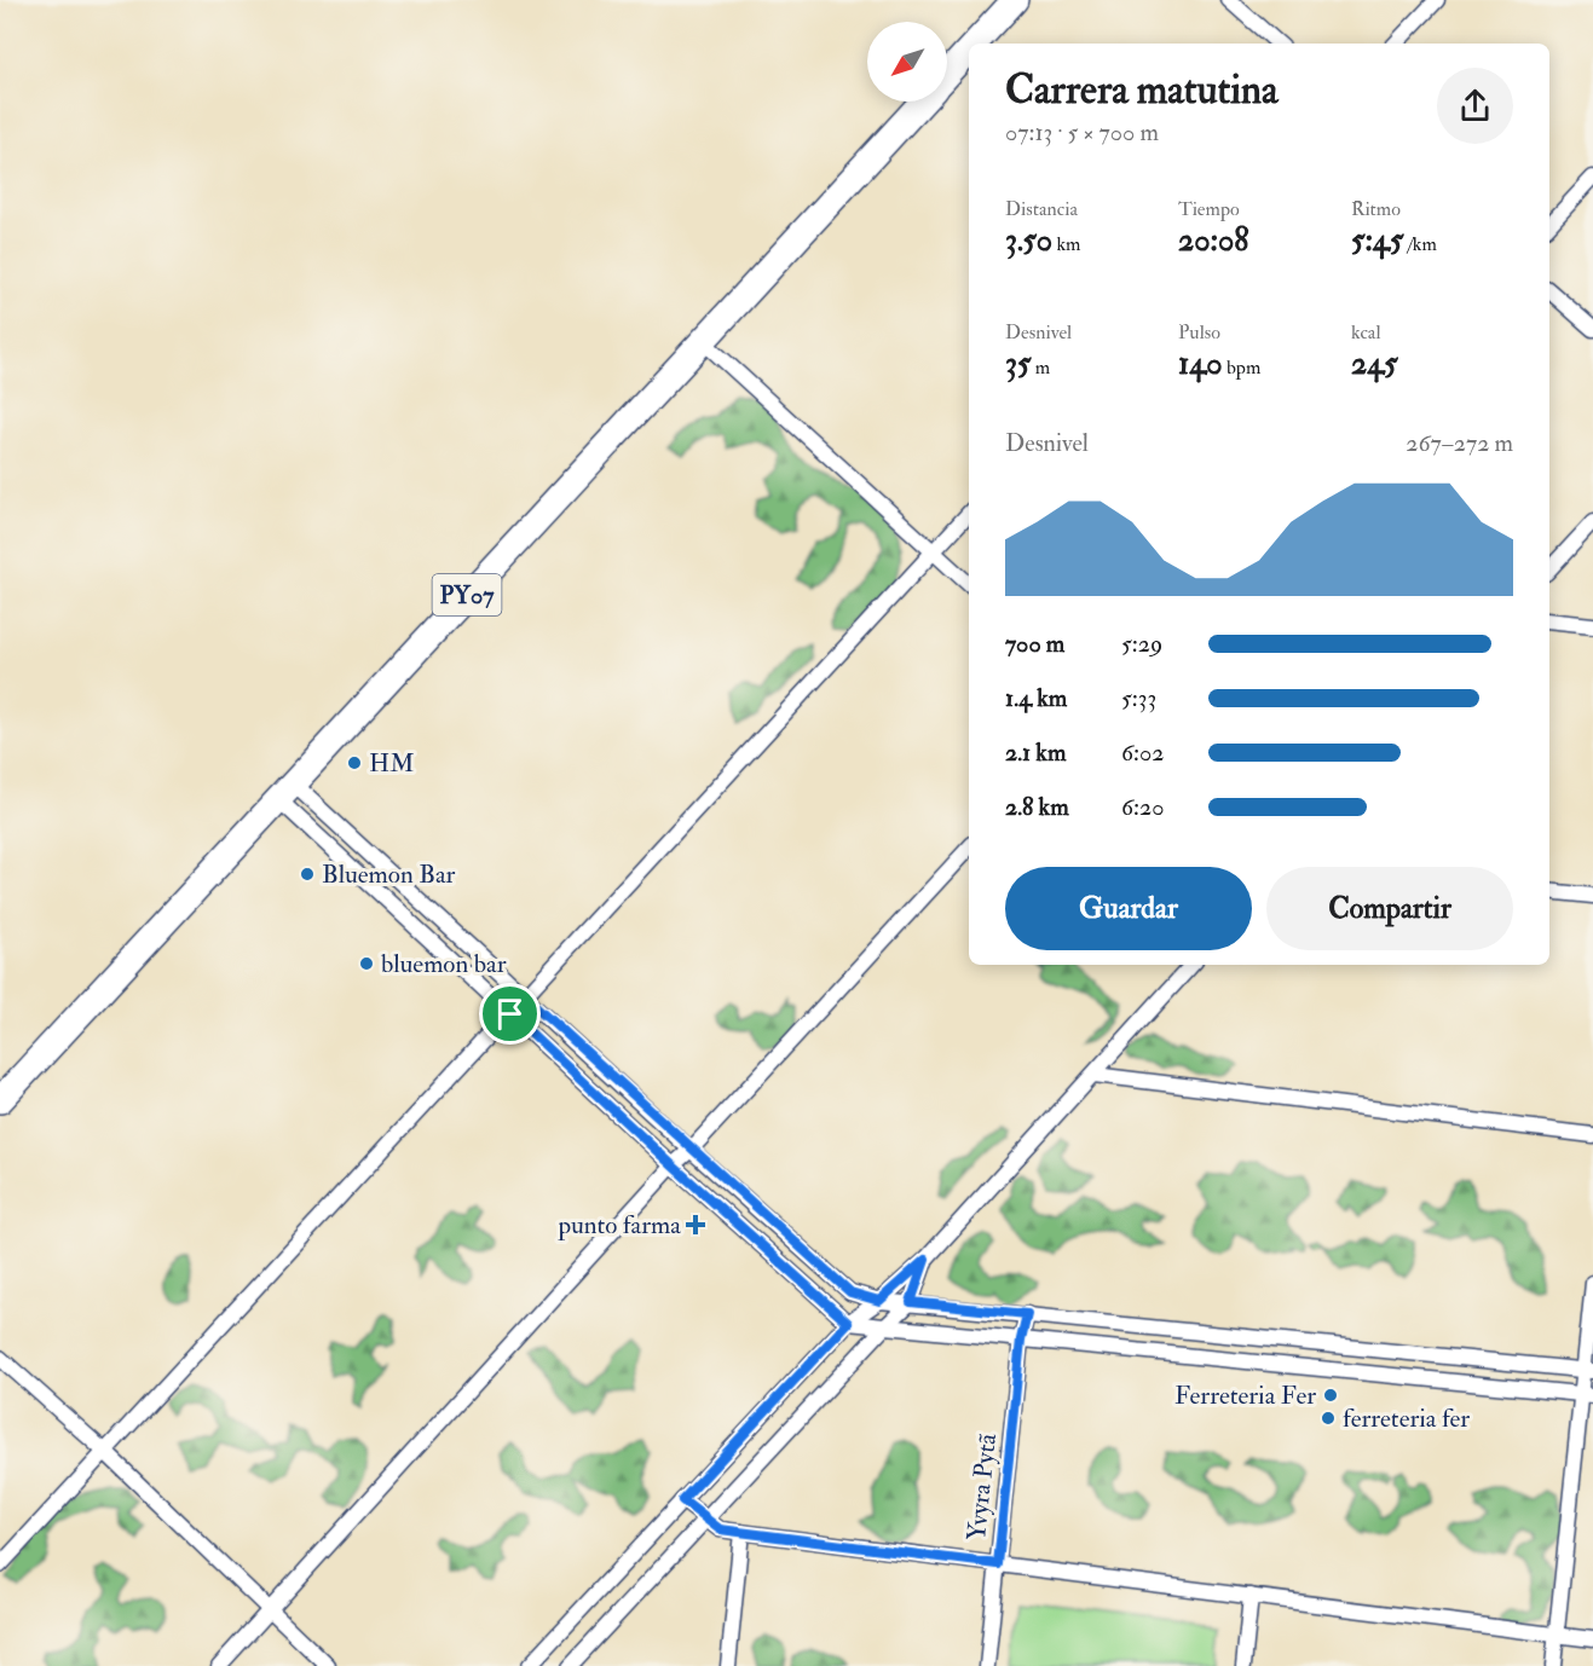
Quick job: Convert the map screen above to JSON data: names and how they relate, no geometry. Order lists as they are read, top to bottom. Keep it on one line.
{"streets":{"highway":["PY07"],"street":["Yvyra Pytã"]},"places":{"other":["HM","Bluemon Bar","bluemon bar","Ferreteria Fer","ferreteria fer"],"health":["punto farma"]},"north":"bottom left","page":{"heading":["Carrera matutina","07:13 · 5 × 700 m"],"stats":[["Distancia","3.50 km"],["Tiempo","20:08"],["Ritmo","5:45 /km"],["Desnivel","35 m"],["Pulso","140 bpm"],["kcal","245"]],"chart":["Desnivel","267–272 m"],"list":[{"name":"700 m","note":"5:29"},{"name":"1.4 km","note":"5:33"},{"name":"2.1 km","note":"6:02"},{"name":"2.8 km","note":"6:20"}],"buttons":["Guardar","Compartir"]}}
